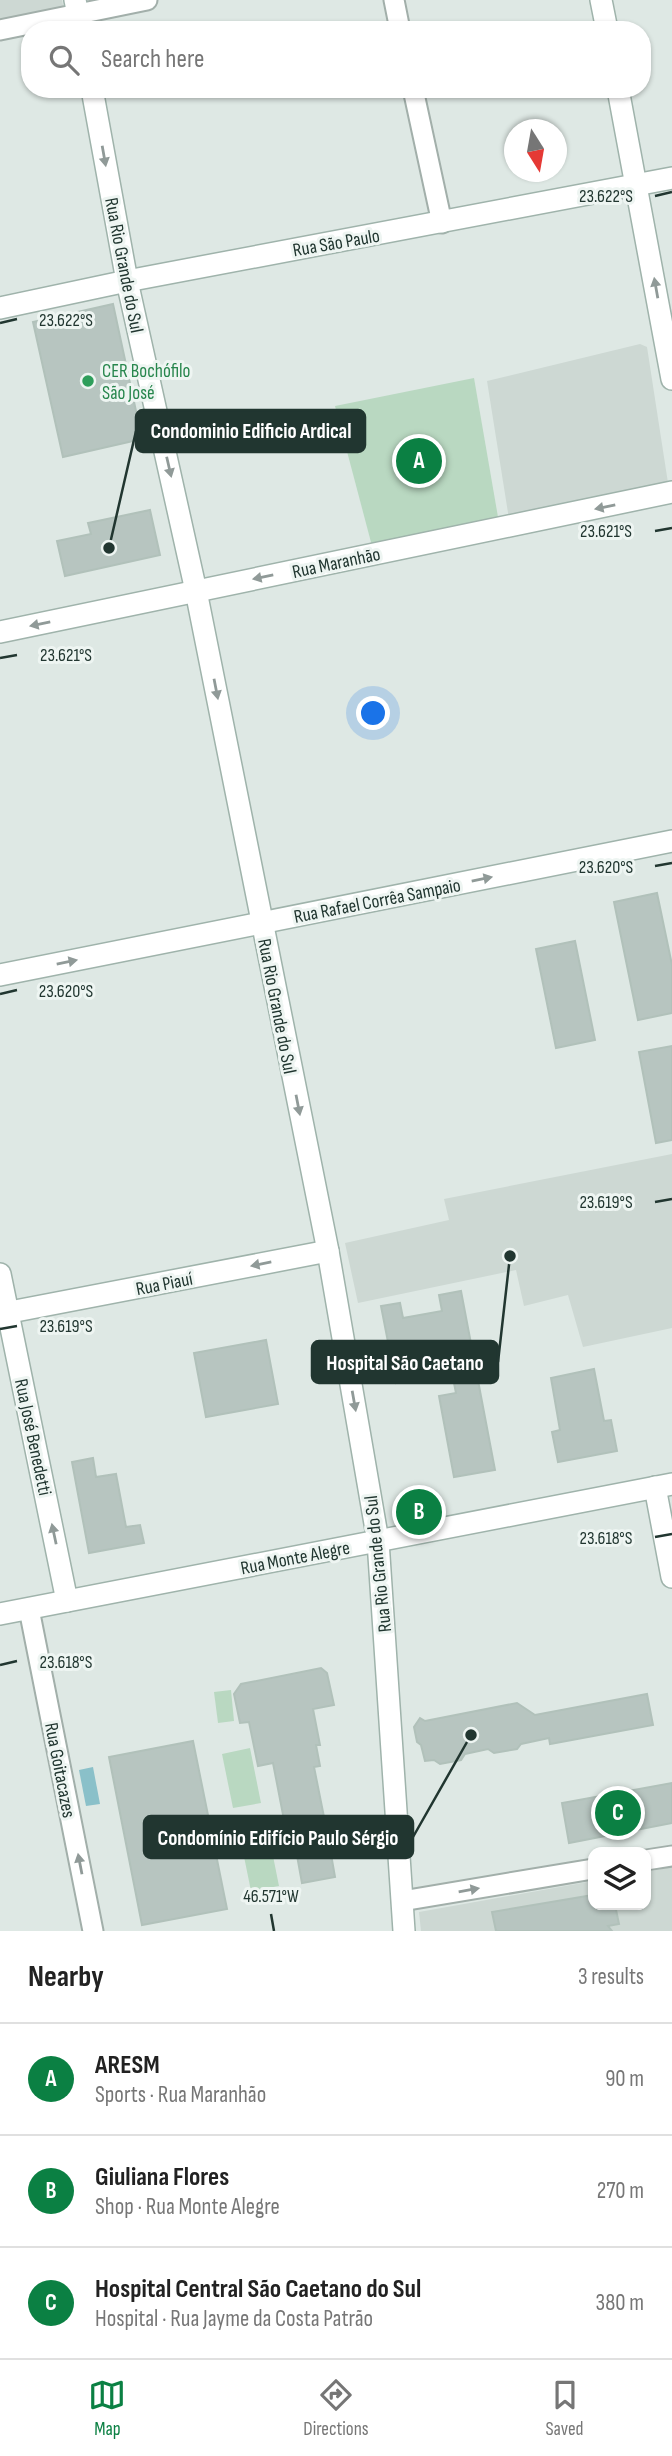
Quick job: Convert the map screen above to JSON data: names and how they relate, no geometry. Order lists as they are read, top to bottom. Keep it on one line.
{"streets":{"street":["Rua São Paulo","Rua Rio Grande do Sul","Rua Maranhão","Rua Rafael Corrêa Sampaio","Rua Piauí","Rua José Benedetti","Rua Monte Alegre","Rua Goitacazes"]},"crossings":[["Rua São Paulo","Rua Rio Grande do Sul"],["Rua Rio Grande do Sul","Rua Maranhão"],["Rua Rio Grande do Sul","Rua Rafael Corrêa Sampaio"],["Rua Rio Grande do Sul","Rua Piauí"],["Rua Rio Grande do Sul","Rua Monte Alegre"],["Rua Piauí","Rua José Benedetti"],["Rua José Benedetti","Rua Monte Alegre"],["Rua Monte Alegre","Rua Goitacazes"]],"one_way":["Rua Rio Grande do Sul","Rua Maranhão","Rua Rafael Corrêa Sampaio","Rua Piauí","Rua José Benedetti","Rua Goitacazes"],"places":["CER Bochófilo São José","Condominio Edificio Ardical","Hospital São Caetano","Condomínio Edifício Paulo Sérgio"],"north":"bottom","page":{"search":"Search here","pins":["A","B","C"],"heading":["Nearby","3 results"],"list":[{"mark":"A","name":"ARESM","note":"Sports · Rua Maranhão","value":"90 m"},{"mark":"B","name":"Giuliana Flores","note":"Shop · Rua Monte Alegre","value":"270 m"},{"mark":"C","name":"Hospital Central São Caetano do Sul","note":"Hospital · Rua Jayme da Costa Patrão","value":"380 m"}],"nav":["Map","Directions","Saved"]},"coordinates":["23.622°S","23.621°S","23.620°S","23.619°S","23.618°S","46.571°W"]}
